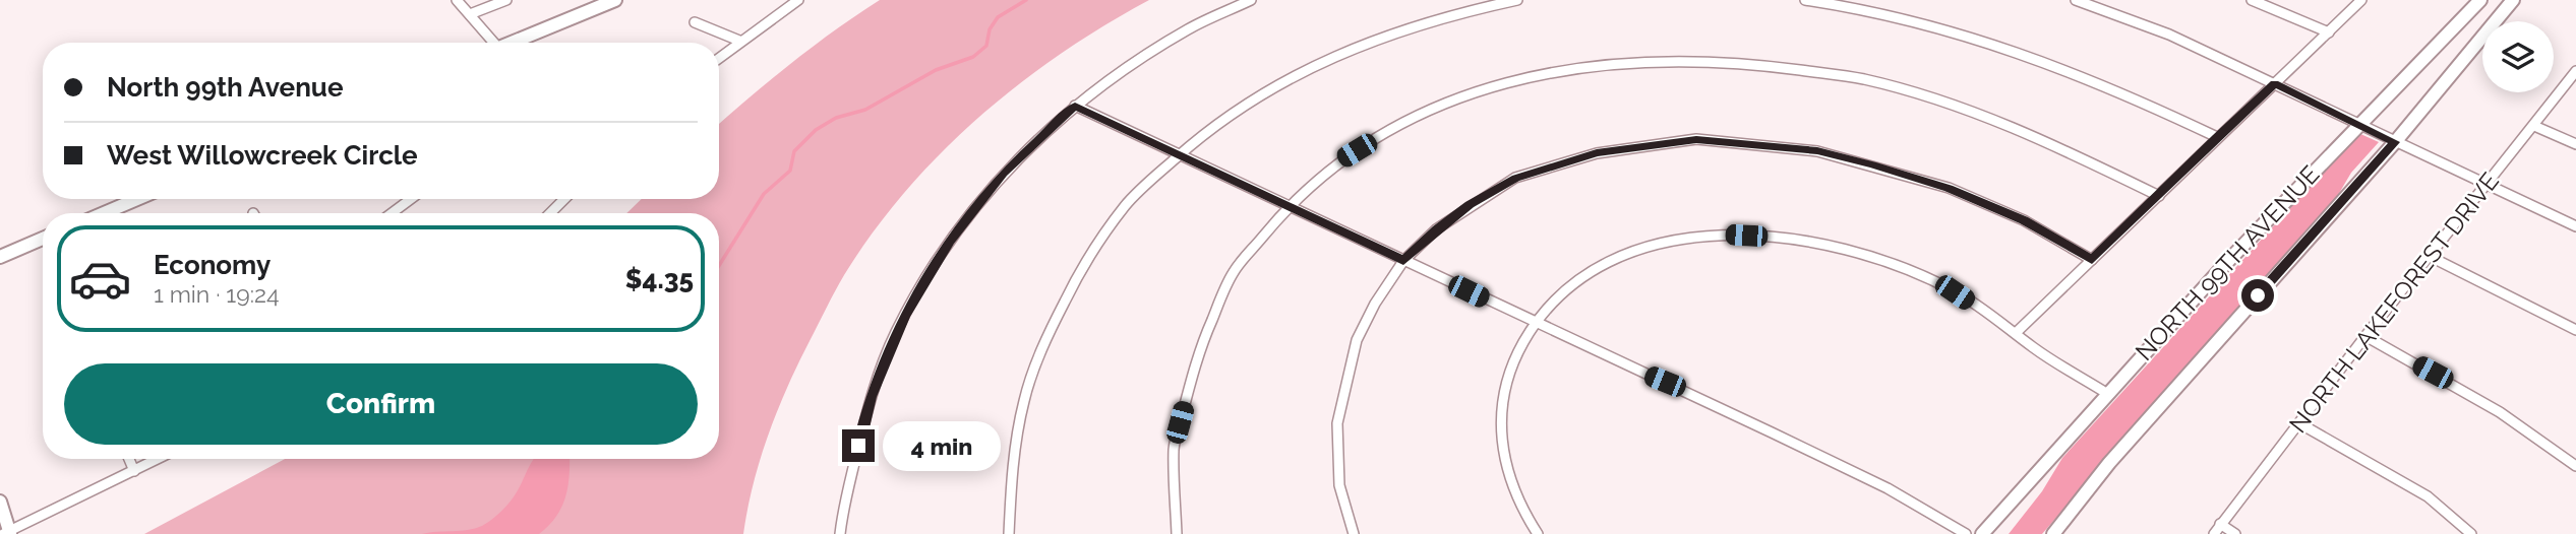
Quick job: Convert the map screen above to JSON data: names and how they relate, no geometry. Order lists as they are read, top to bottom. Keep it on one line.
{"streets":{"main road":["NORTH 99TH AVENUE"],"street":["NORTH LAKEFOREST DRIVE"]},"page":{"banner":["North 99th Avenue","West Willowcreek Circle"],"list":[{"name":"Economy","note":"1 min · 19:24","value":"$4.35"}],"buttons":"Confirm","bubble":"4 min"}}
